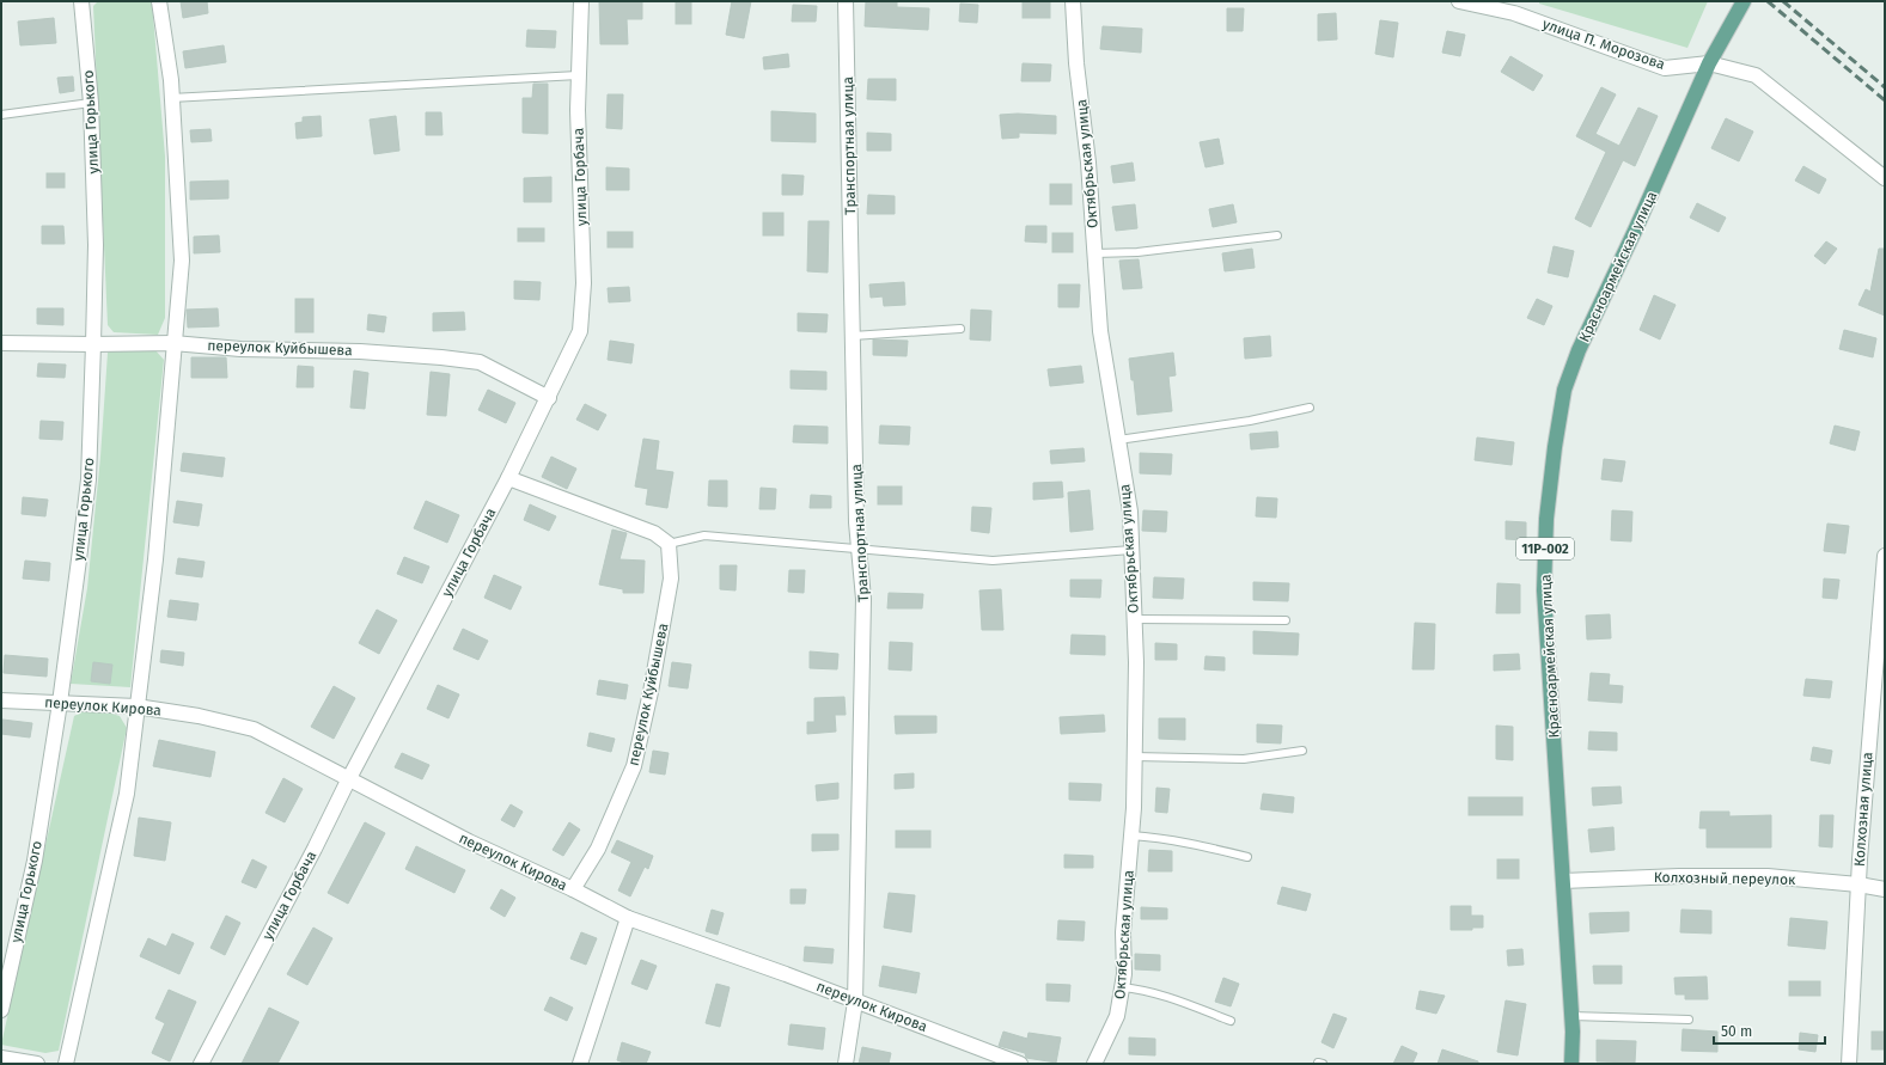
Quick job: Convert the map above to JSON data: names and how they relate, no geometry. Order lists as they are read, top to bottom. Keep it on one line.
{"streets":{"main road":["Красноармейская улица","11Р-002"],"street":["улица П. Морозова","улица Горького","Транспортная улица","Октябрьская улица","улица Горбача","переулок Куйбышева","переулок Кирова","Колхозная улица","Колхозный переулок"]},"crossings":[["улица П. Морозова","Красноармейская улица"],["улица Горького","переулок Куйбышева"],["улица Горького","переулок Кирова"],["Транспортная улица","переулок Кирова"],["улица Горбача","переулок Куйбышева"],["улица Горбача","переулок Кирова"],["Красноармейская улица","Колхозный переулок"],["переулок Куйбышева","переулок Кирова"],["Колхозная улица","Колхозный переулок"]],"scale_bar":"50 m"}
